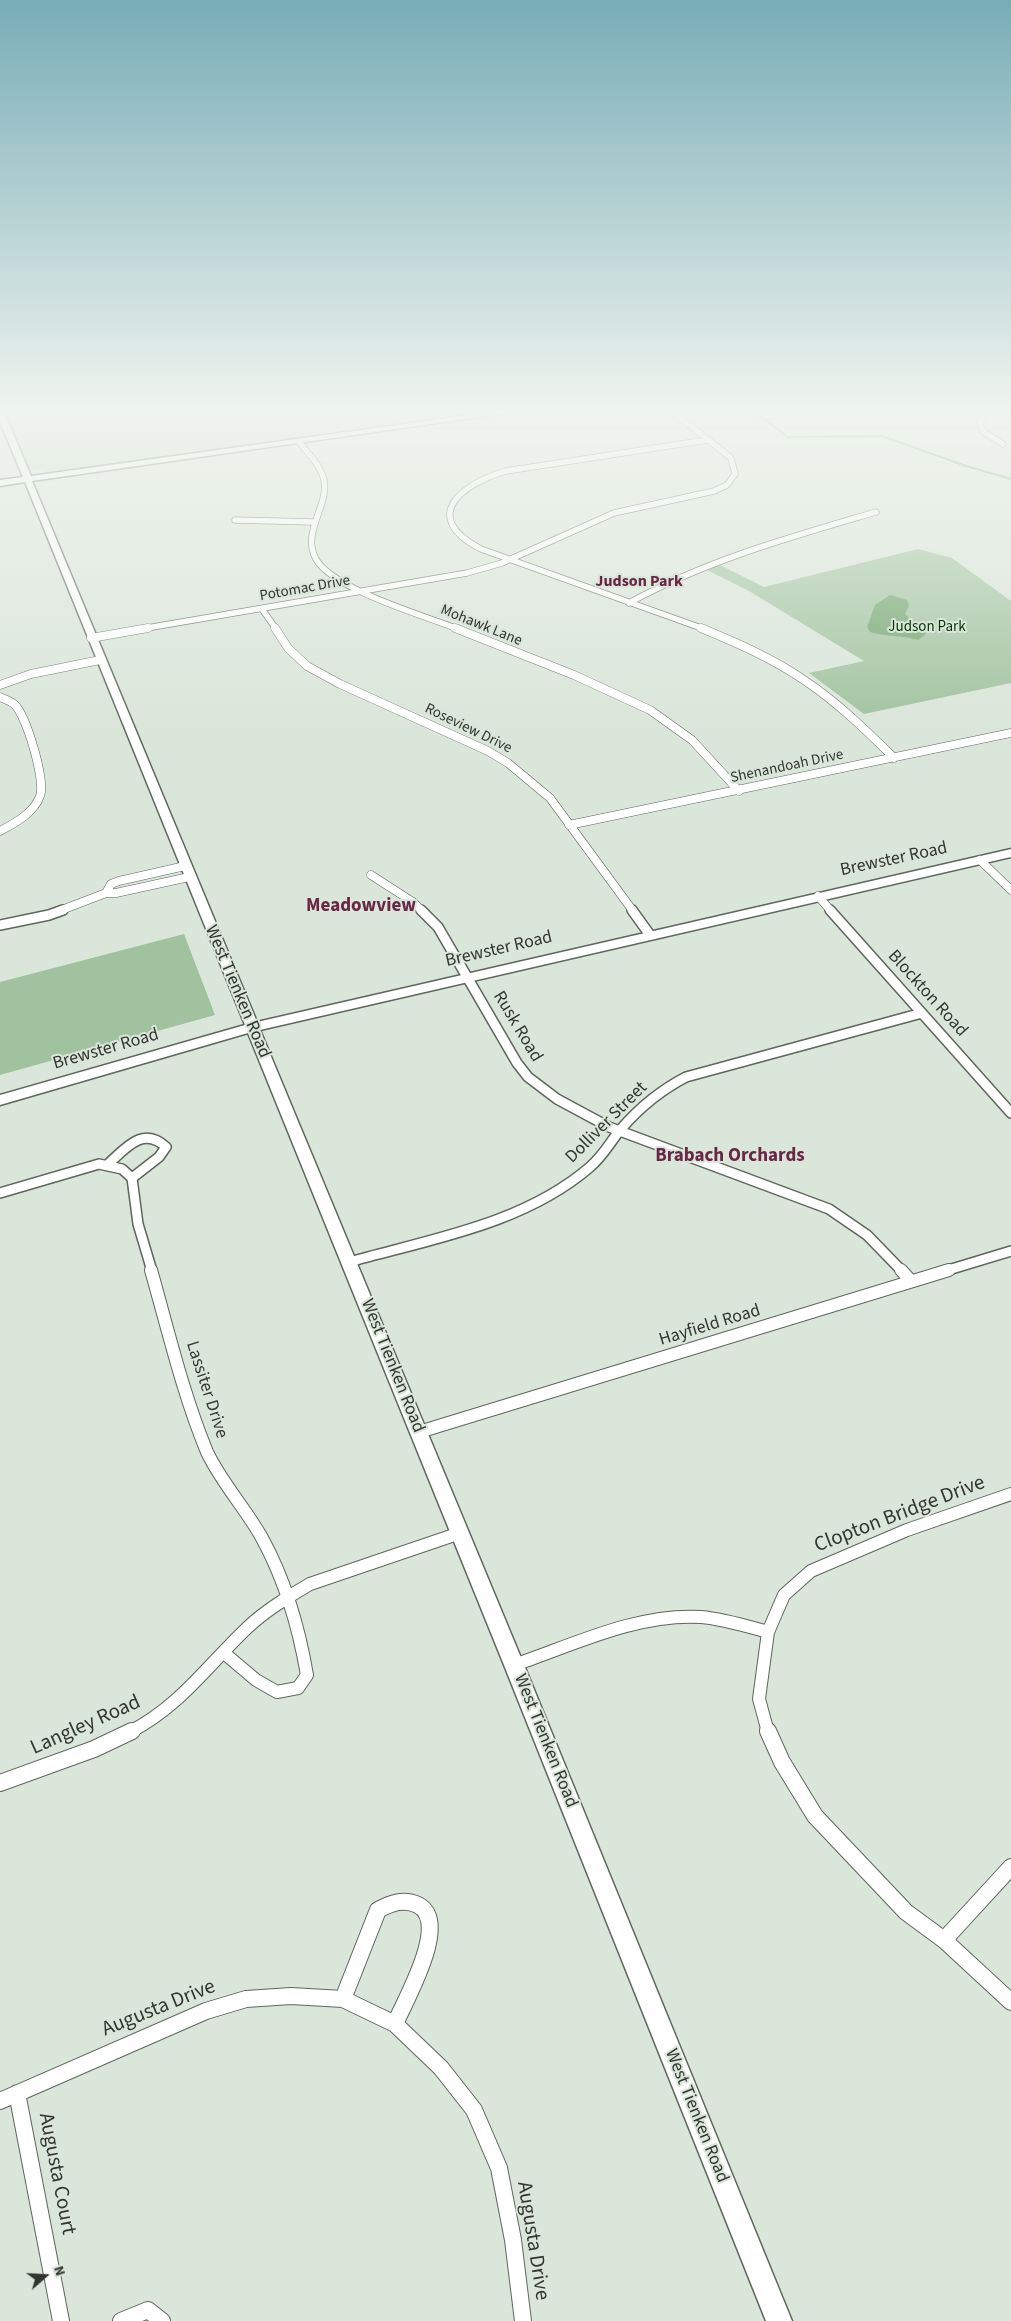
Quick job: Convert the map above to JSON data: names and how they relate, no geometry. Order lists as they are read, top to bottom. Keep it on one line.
{"streets":{"street":["Potomac Drive","Mohawk Lane","Roseview Drive","Shenandoah Drive","Brewster Road","West Tienken Road","Blockton Road","Rusk Road","Dolliver Street","Hayfield Road","Lassiter Drive","Clopton Bridge Drive","Langley Road","Augusta Drive","Augusta Court"]},"crossings":[["Potomac Drive","Mohawk Lane"],["Potomac Drive","Roseview Drive"],["Potomac Drive","West Tienken Road"],["Mohawk Lane","Shenandoah Drive"],["Roseview Drive","Shenandoah Drive"],["Roseview Drive","Brewster Road"],["Brewster Road","West Tienken Road"],["Brewster Road","Blockton Road"],["Brewster Road","Rusk Road"],["West Tienken Road","Dolliver Street"],["West Tienken Road","Hayfield Road"],["West Tienken Road","Langley Road"],["Blockton Road","Dolliver Street"],["Rusk Road","Dolliver Street"],["Rusk Road","Hayfield Road"],["Lassiter Drive","Langley Road"],["Augusta Drive","Augusta Court"]],"districts":["Judson Park","Meadowview","Brabach Orchards"],"parks":["Judson Park"],"north":"right"}
